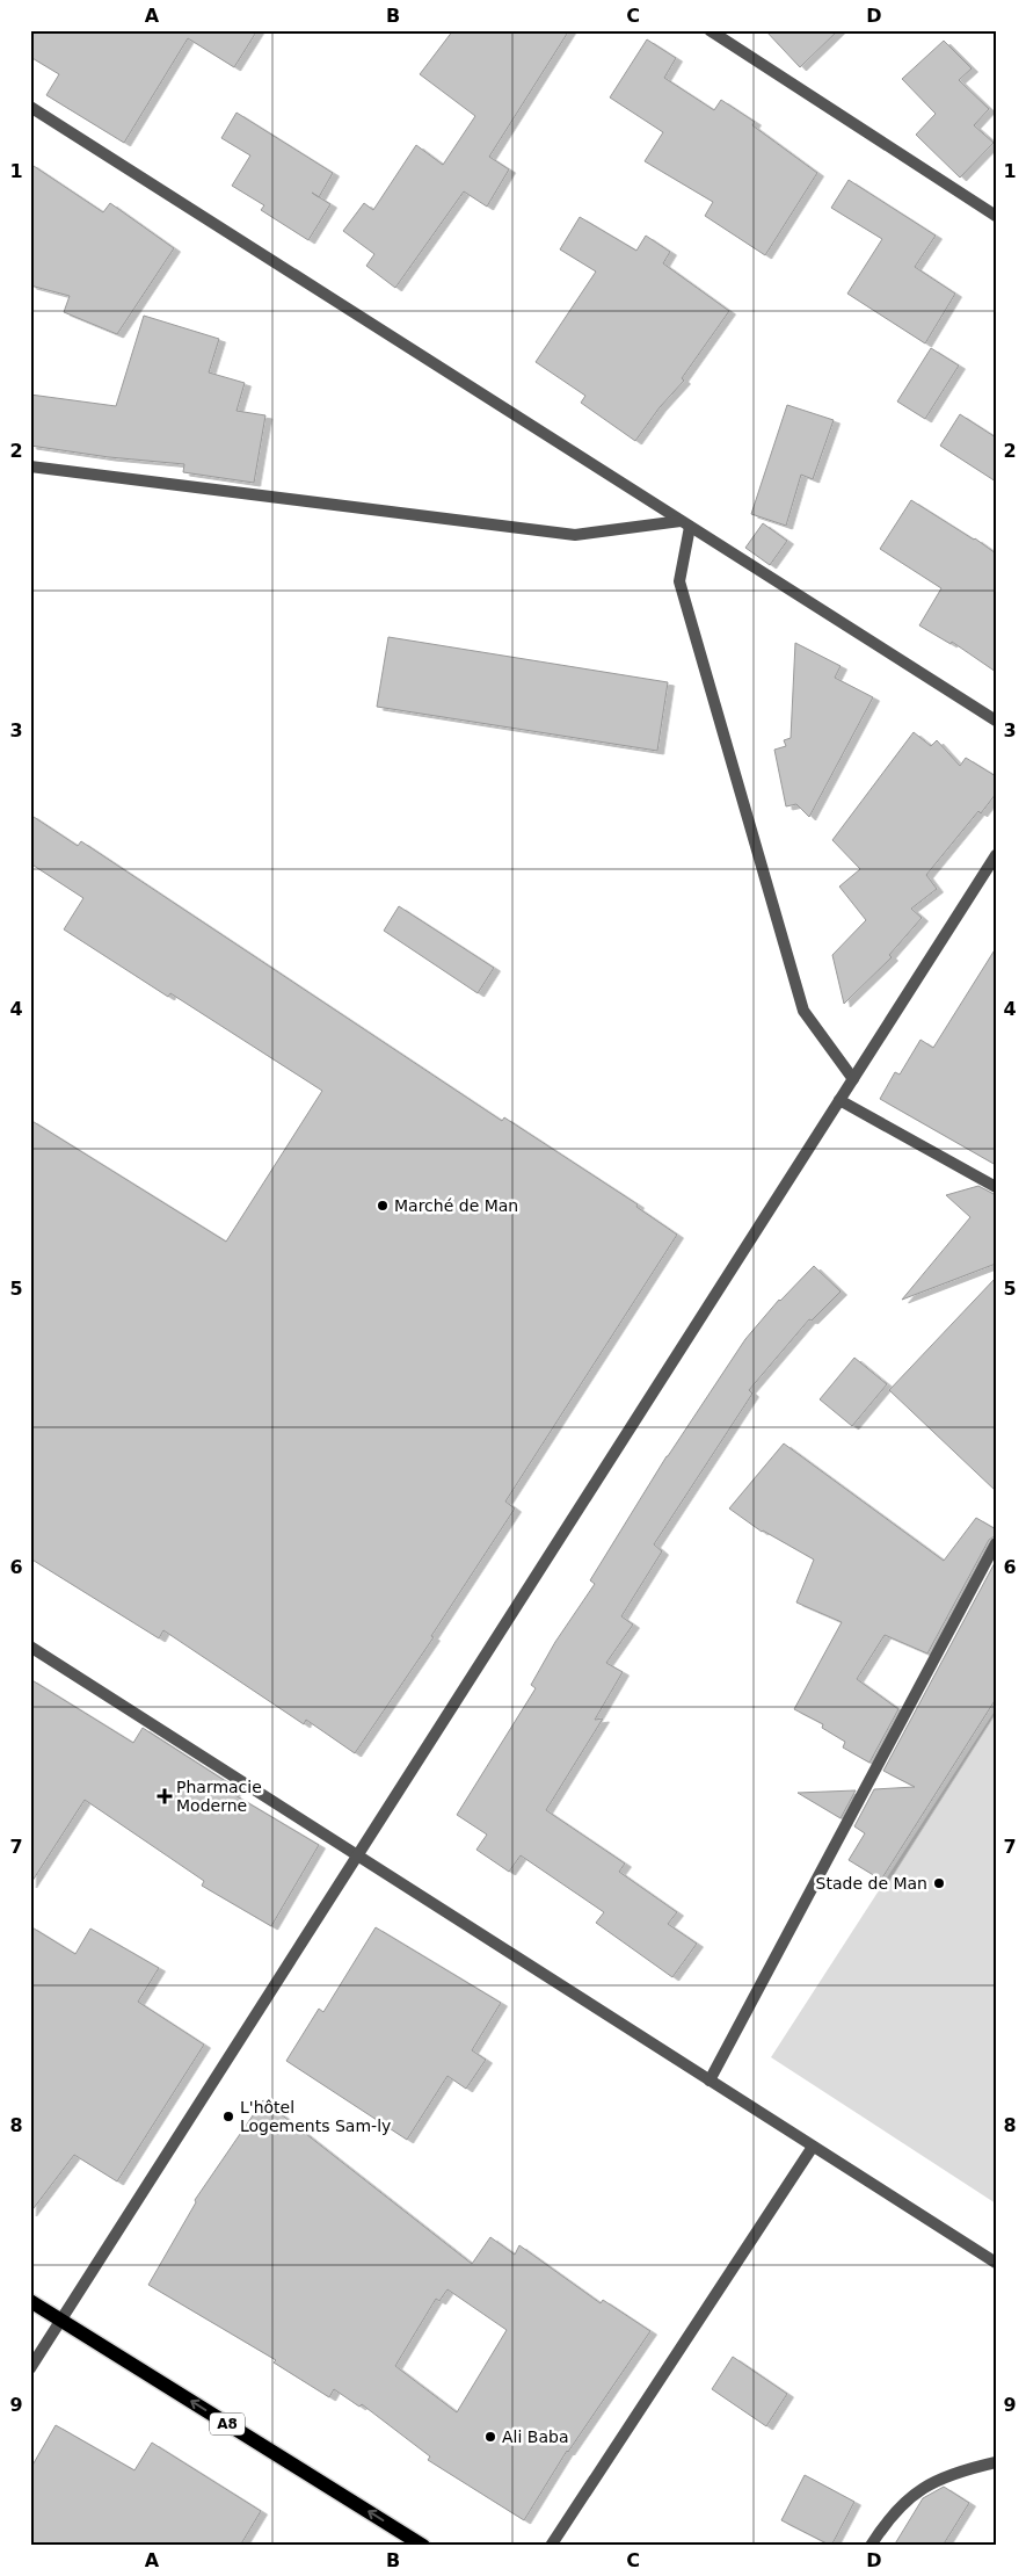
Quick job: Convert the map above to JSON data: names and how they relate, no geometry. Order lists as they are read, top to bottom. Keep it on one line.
{"streets":{"main road":["A8"]},"places":{"other":["Marché de Man","Stade de Man","L'hôtel Logements Sam-ly","Ali Baba"],"health":["Pharmacie Moderne"]},"grid":{"columns":["A","B","C","D"],"rows":["1","2","3","4","5","6","7","8","9"]}}
